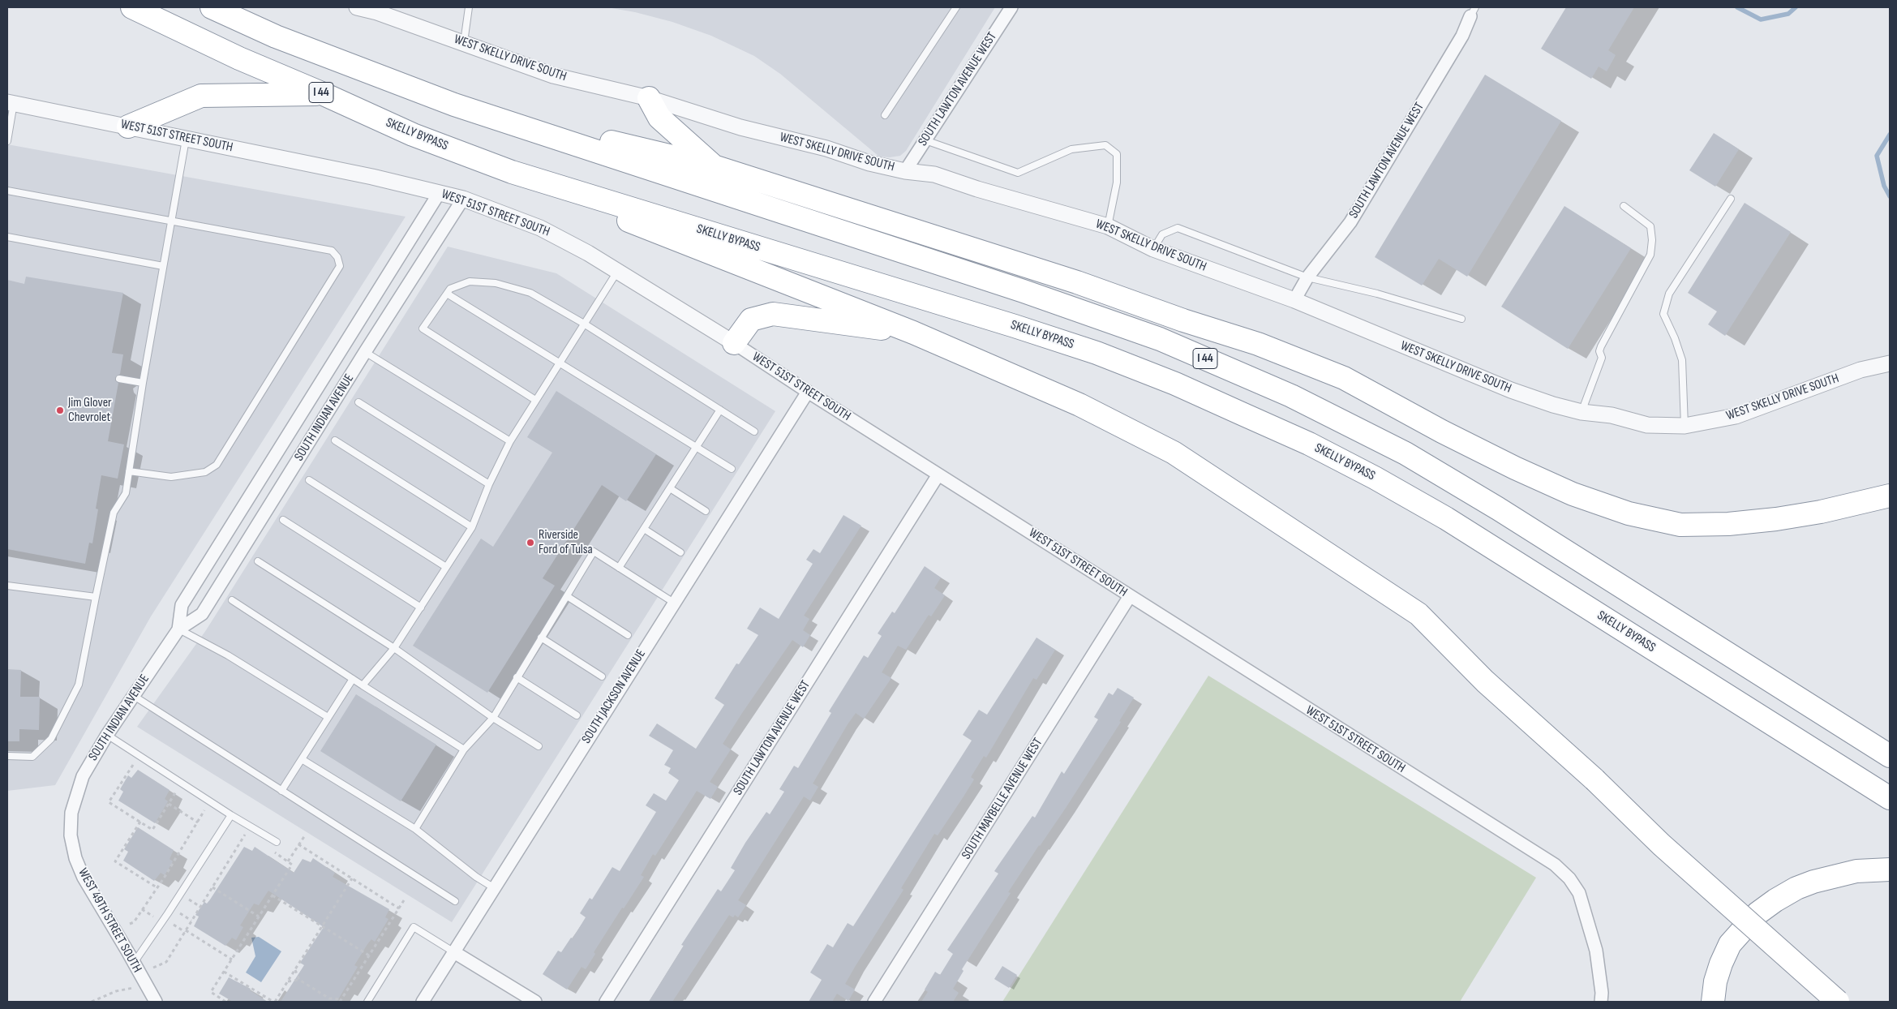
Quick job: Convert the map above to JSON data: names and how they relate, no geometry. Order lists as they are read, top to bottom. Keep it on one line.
{"streets":{"highway":["I 44","SKELLY BYPASS"],"street":["WEST SKELLY DRIVE SOUTH","SOUTH LAWTON AVENUE WEST","WEST 51ST STREET SOUTH","SOUTH INDIAN AVENUE","SOUTH JACKSON AVENUE","SOUTH MAYBELLE AVENUE WEST","WEST 49TH STREET SOUTH"]},"crossings":[["WEST SKELLY DRIVE SOUTH","SOUTH LAWTON AVENUE WEST"],["SOUTH LAWTON AVENUE WEST","WEST 51ST STREET SOUTH"],["WEST 51ST STREET SOUTH","SOUTH INDIAN AVENUE"],["WEST 51ST STREET SOUTH","SOUTH JACKSON AVENUE"],["WEST 51ST STREET SOUTH","SOUTH MAYBELLE AVENUE WEST"],["SOUTH INDIAN AVENUE","WEST 49TH STREET SOUTH"]],"places":["Jim Glover Chevrolet","Riverside Ford of Tulsa"]}
